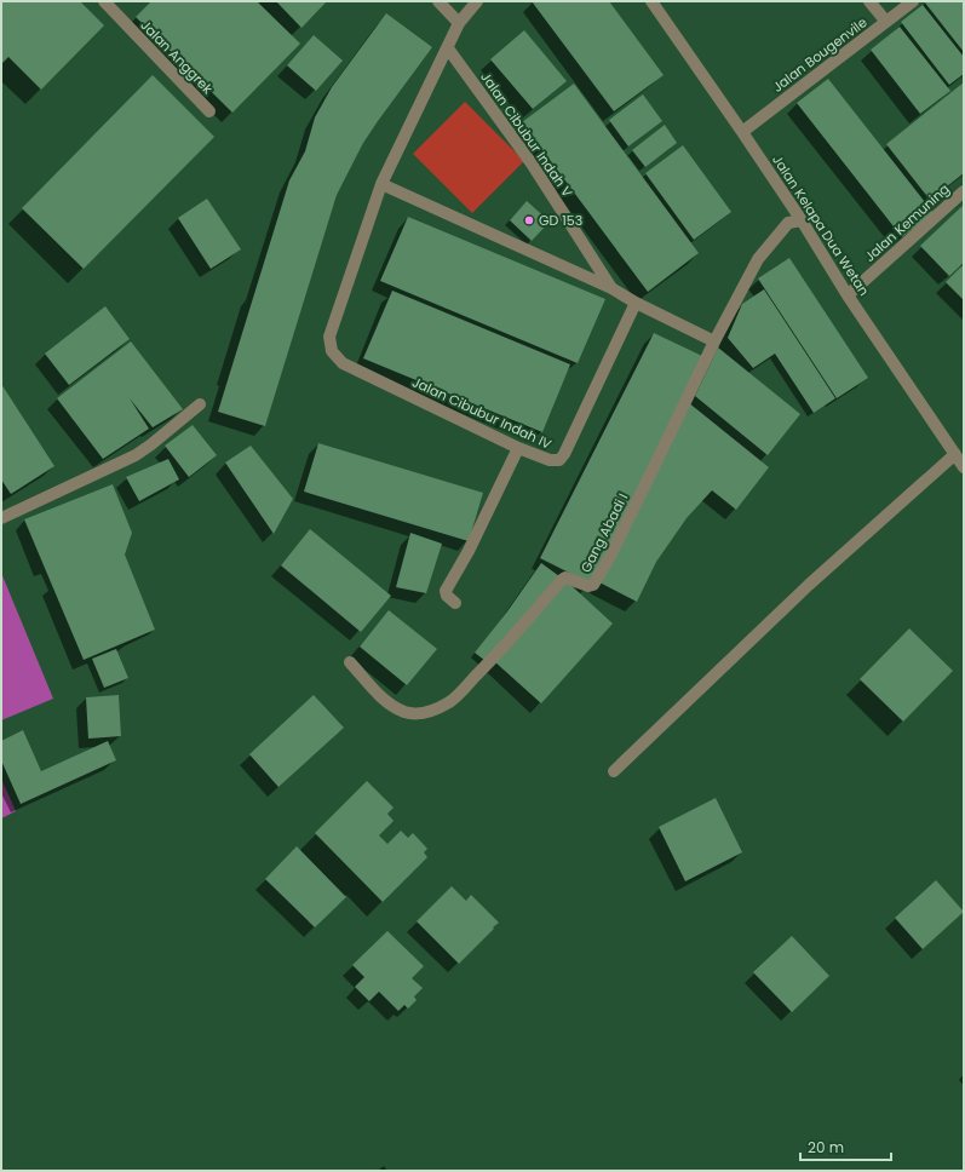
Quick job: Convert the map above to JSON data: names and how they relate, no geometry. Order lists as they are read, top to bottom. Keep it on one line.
{"streets":{"street":["Jalan Bougenvile","Jalan Anggrek","Jalan Cibubur Indah V","Jalan Kemuning","Jalan Kelapa Dua Wetan","Jalan Cibubur Indah IV","Gang Abadi I"]},"crossings":[["Jalan Bougenvile","Jalan Kelapa Dua Wetan"],["Jalan Cibubur Indah V","Jalan Cibubur Indah IV"],["Jalan Cibubur Indah V","Gang Abadi I"],["Jalan Kemuning","Jalan Kelapa Dua Wetan"],["Jalan Kelapa Dua Wetan","Gang Abadi I"]],"places":["GD 153"],"scale_bar":"20 m"}
